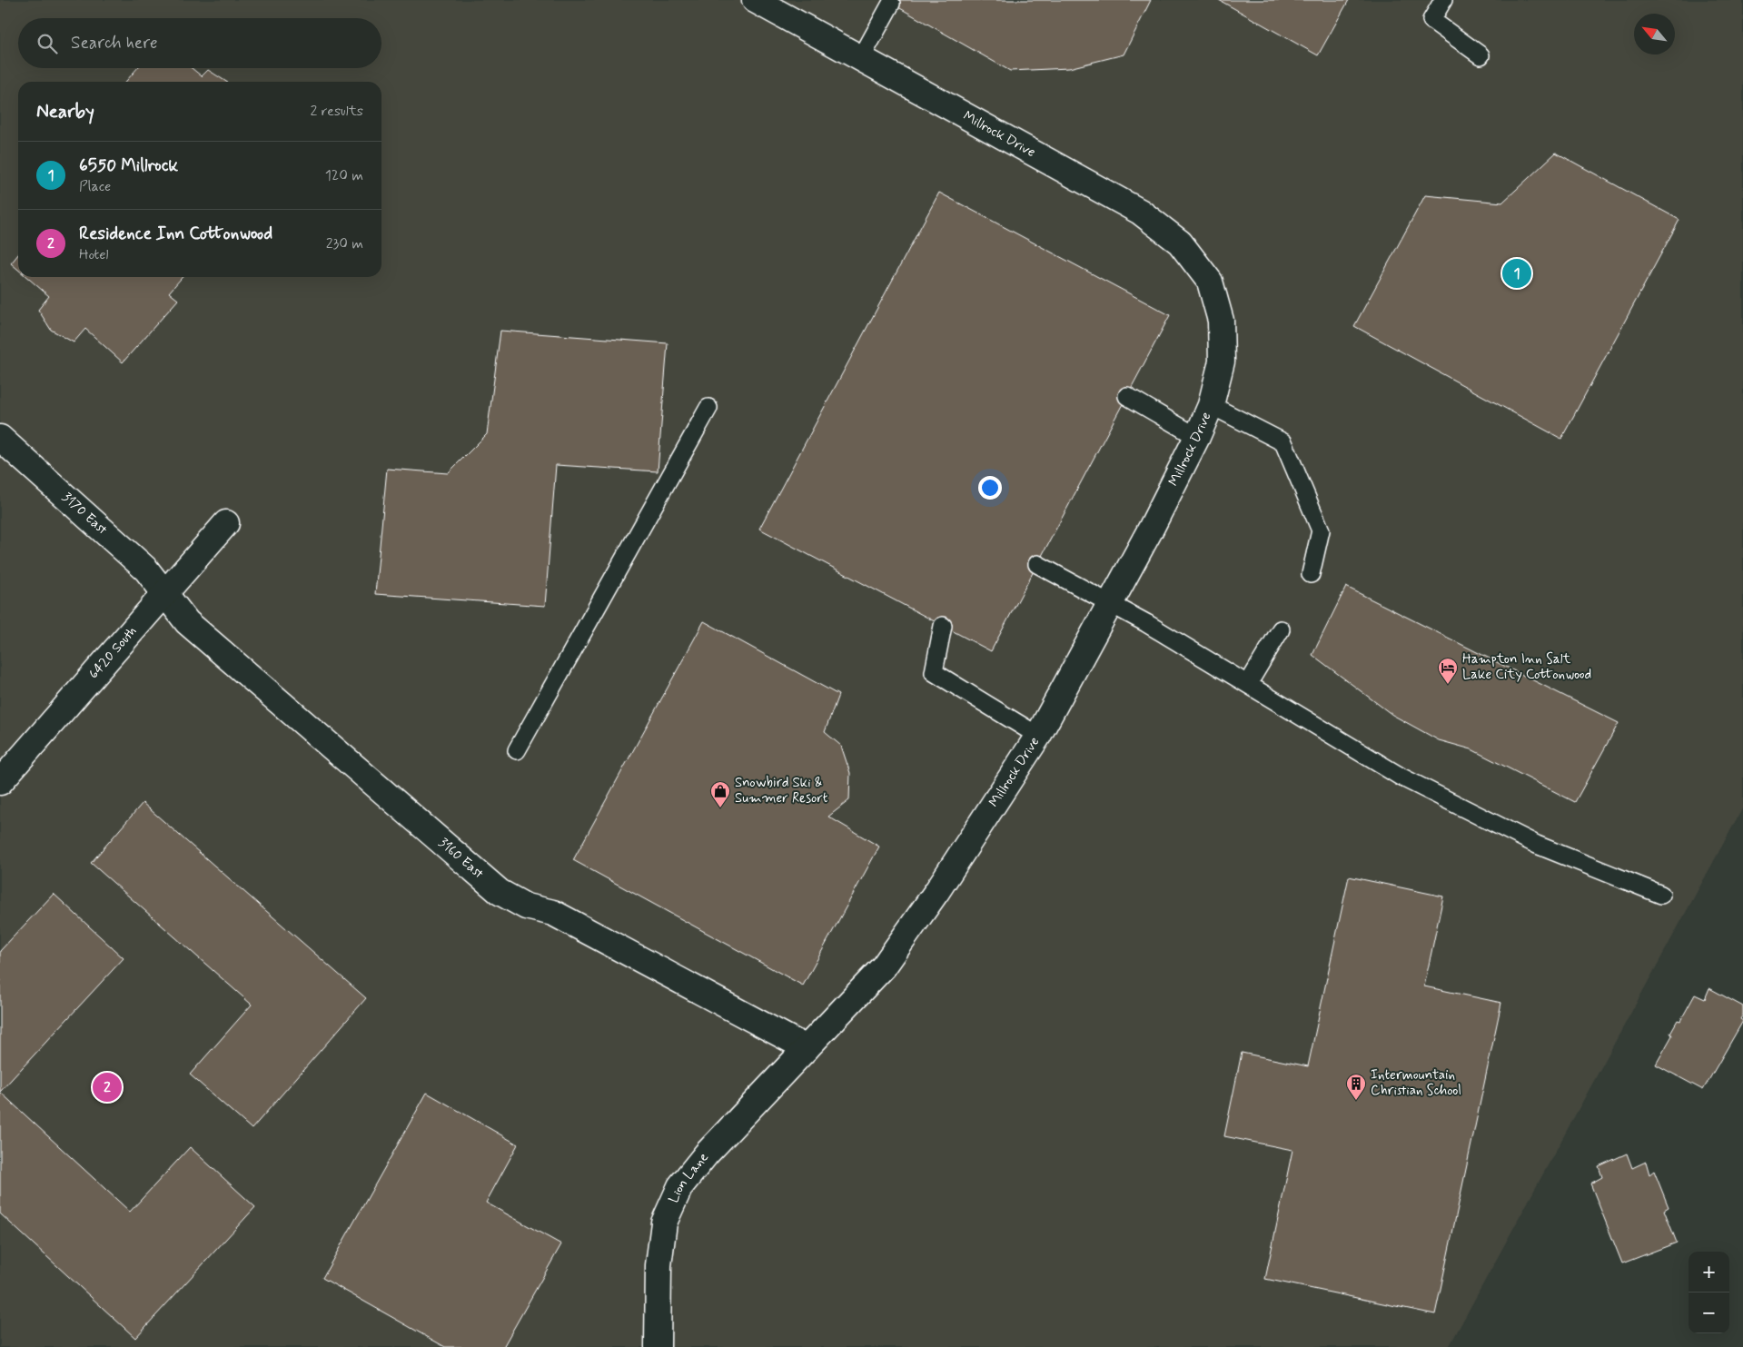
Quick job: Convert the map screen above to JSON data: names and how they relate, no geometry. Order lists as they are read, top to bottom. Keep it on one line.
{"streets":{"street":["Millrock Drive","3170 East","6420 South","3160 East","Lion Lane"]},"crossings":[["Millrock Drive","3160 East"],["Millrock Drive","Lion Lane"],["3170 East","6420 South"],["3170 East","3160 East"],["6420 South","3160 East"],["3160 East","Lion Lane"]],"places":{"hotel":["Hampton Inn Salt Lake City Cottonwood"],"shop":["Snowbird Ski & Summer Resort"],"building":["Intermountain Christian School"]},"north":"top left","page":{"search":"Search here","heading":["Nearby","2 results"],"list":[{"mark":"1","name":"6550 Millrock","note":"Place","value":"120 m"},{"mark":"2","name":"Residence Inn Cottonwood","note":"Hotel","value":"230 m"}],"pins":["1","2"],"map_buttons":["+","−"]}}
